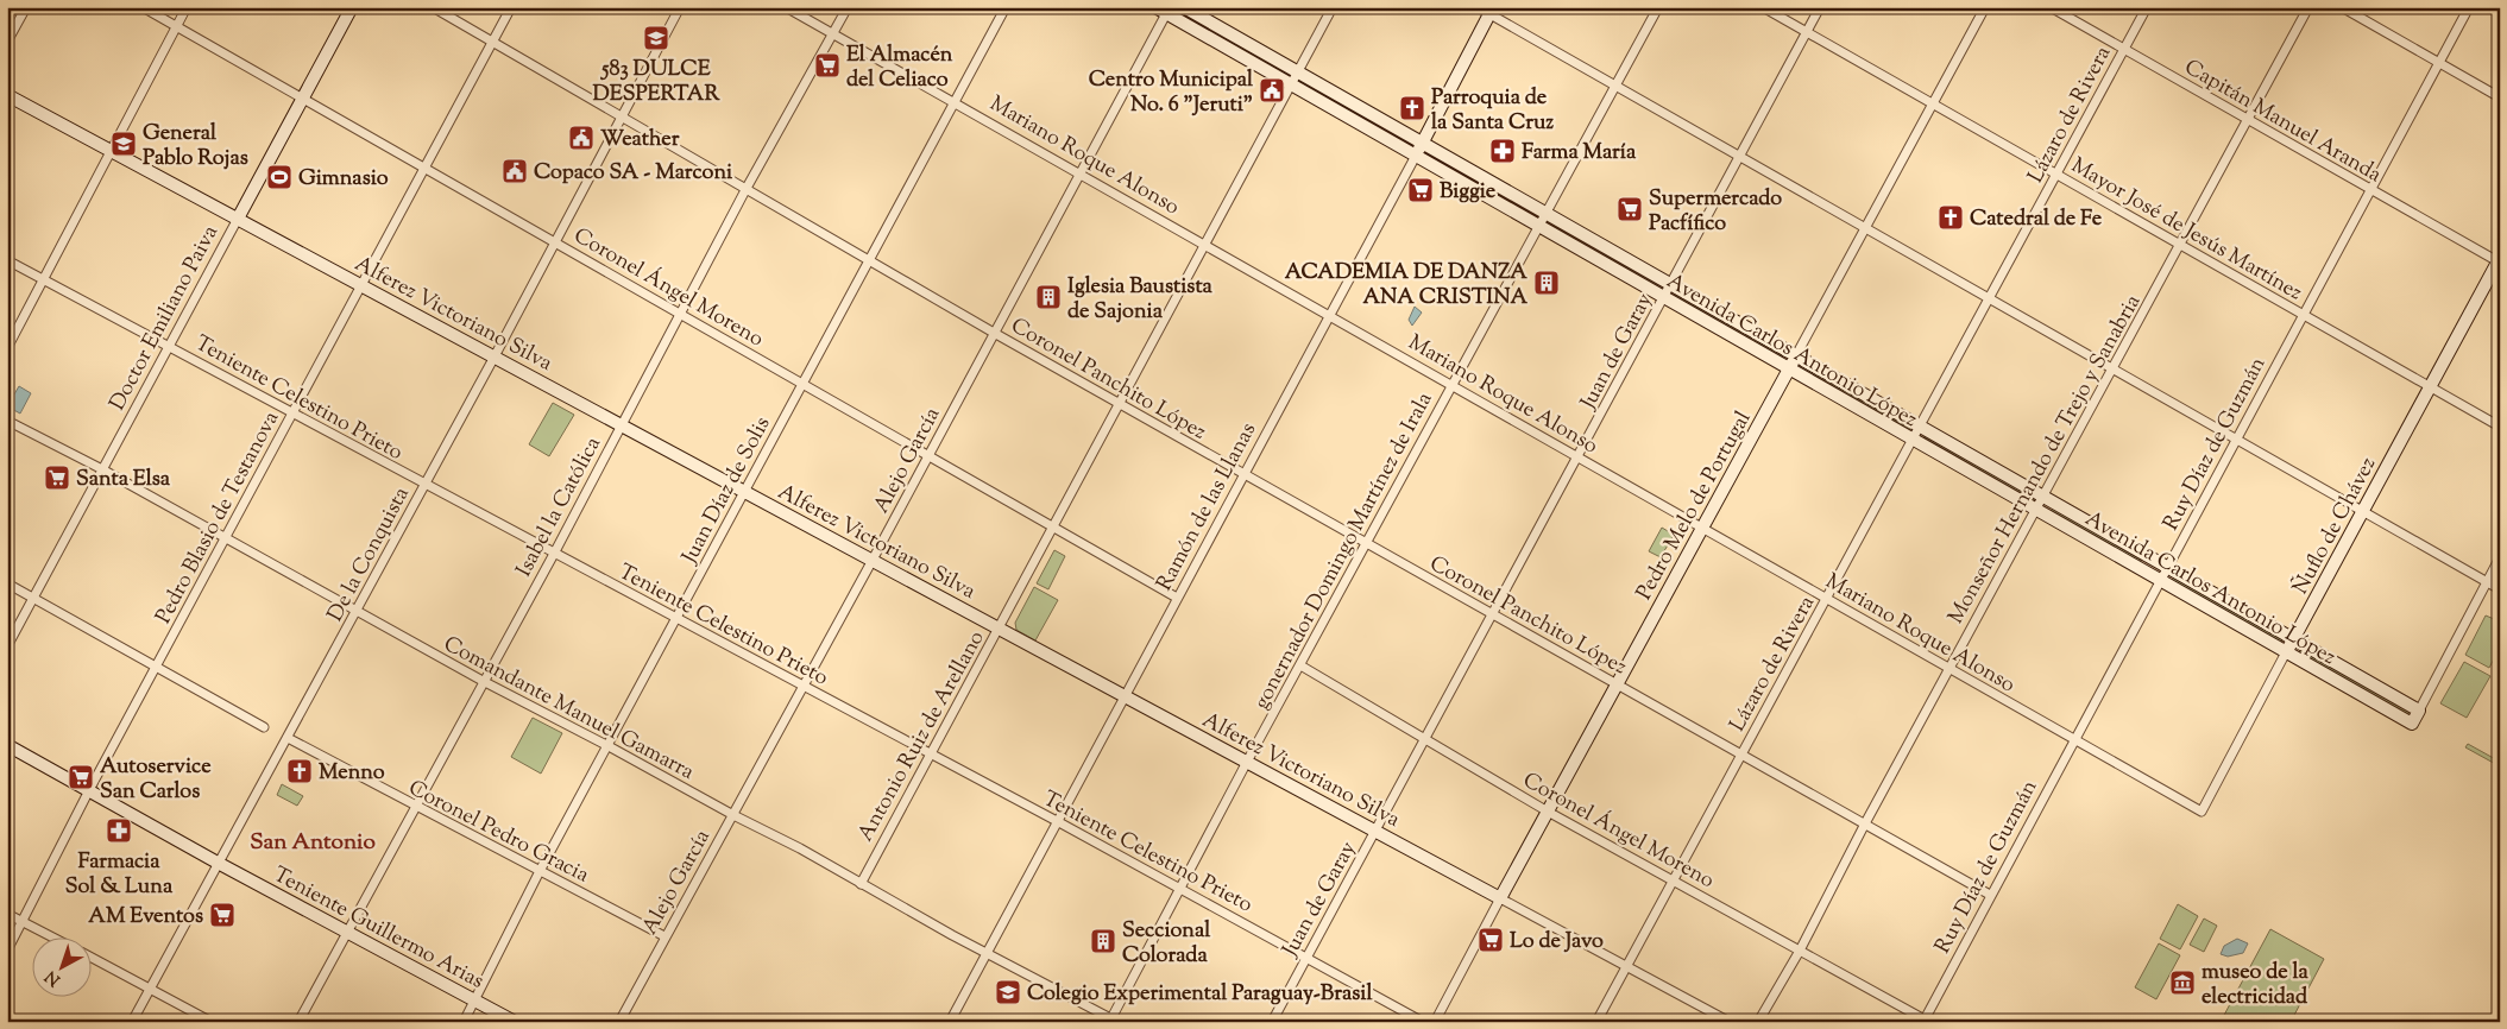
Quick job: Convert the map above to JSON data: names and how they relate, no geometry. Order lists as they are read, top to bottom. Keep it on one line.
{"streets":{"street":["Lázaro de Rivera","Capitán Manuel Aranda","Mariano Roque Alonso","Mayor José de Jesús Martínez","Coronel Ángel Moreno","Alferez Victoriano Silva","Doctor Emiliano Paiva","Avenida Carlos Antonio López","Juan de Garay","Coronel Panchito López","Teniente Celestino Prieto","Ruy Díaz de Guzmán","Monseñor Hernando de Trejo y Sanabria","Alejo García","Juan Díaz de Solis","Pedro Melo de Portugal","Isabel la Católica","Ramón de las Llanas","Pedro Blasio de Testanova","Ñuflo de Chávez","gonernador Domingo Martínez de Irala","De la Conquista","Comandante Manuel Gamarra","Antonio Ruiz de Arellano","Coronel Pedro Gracia","Teniente Guillermo Arias"]},"crossings":[["Lázaro de Rivera","Capitán Manuel Aranda"],["Lázaro de Rivera","Mariano Roque Alonso"],["Lázaro de Rivera","Mayor José de Jesús Martínez"],["Lázaro de Rivera","Coronel Ángel Moreno"],["Lázaro de Rivera","Alferez Victoriano Silva"],["Lázaro de Rivera","Avenida Carlos Antonio López"],["Lázaro de Rivera","Coronel Panchito López"],["Capitán Manuel Aranda","Ruy Díaz de Guzmán"],["Capitán Manuel Aranda","Monseñor Hernando de Trejo y Sanabria"],["Capitán Manuel Aranda","Ñuflo de Chávez"],["Mariano Roque Alonso","Juan de Garay"],["Mariano Roque Alonso","Ruy Díaz de Guzmán"],["Mariano Roque Alonso","Monseñor Hernando de Trejo y Sanabria"],["Mariano Roque Alonso","Alejo García"],["Mariano Roque Alonso","Juan Díaz de Solis"],["Mariano Roque Alonso","Pedro Melo de Portugal"],["Mariano Roque Alonso","Isabel la Católica"],["Mariano Roque Alonso","Ramón de las Llanas"],["Mariano Roque Alonso","Ñuflo de Chávez"],["Mariano Roque Alonso","gonernador Domingo Martínez de Irala"],["Mariano Roque Alonso","Antonio Ruiz de Arellano"],["Mayor José de Jesús Martínez","Juan de Garay"],["Mayor José de Jesús Martínez","Ruy Díaz de Guzmán"],["Mayor José de Jesús Martínez","Monseñor Hernando de Trejo y Sanabria"],["Mayor José de Jesús Martínez","Pedro Melo de Portugal"],["Mayor José de Jesús Martínez","Ñuflo de Chávez"],["Coronel Ángel Moreno","Doctor Emiliano Paiva"],["Coronel Ángel Moreno","Juan de Garay"],["Coronel Ángel Moreno","Ruy Díaz de Guzmán"],["Coronel Ángel Moreno","Monseñor Hernando de Trejo y Sanabria"],["Coronel Ángel Moreno","Alejo García"],["Coronel Ángel Moreno","Juan Díaz de Solis"],["Coronel Ángel Moreno","Pedro Melo de Portugal"],["Coronel Ángel Moreno","Isabel la Católica"],["Coronel Ángel Moreno","Ramón de las Llanas"],["Coronel Ángel Moreno","Pedro Blasio de Testanova"],["Coronel Ángel Moreno","gonernador Domingo Martínez de Irala"],["Coronel Ángel Moreno","De la Conquista"],["Coronel Ángel Moreno","Antonio Ruiz de Arellano"],["Alferez Victoriano Silva","Doctor Emiliano Paiva"],["Alferez Victoriano Silva","Juan de Garay"],["Alferez Victoriano Silva","Alejo García"],["Alferez Victoriano Silva","Juan Díaz de Solis"],["Alferez Victoriano Silva","Pedro Melo de Portugal"],["Alferez Victoriano Silva","Isabel la Católica"],["Alferez Victoriano Silva","Ramón de las Llanas"],["Alferez Victoriano Silva","Pedro Blasio de Testanova"],["Alferez Victoriano Silva","gonernador Domingo Martínez de Irala"],["Alferez Victoriano Silva","De la Conquista"],["Alferez Victoriano Silva","Antonio Ruiz de Arellano"],["Doctor Emiliano Paiva","Teniente Celestino Prieto"],["Doctor Emiliano Paiva","Comandante Manuel Gamarra"],["Avenida Carlos Antonio López","Juan de Garay"],["Avenida Carlos Antonio López","Ruy Díaz de Guzmán"],["Avenida Carlos Antonio López","Monseñor Hernando de Trejo y Sanabria"],["Avenida Carlos Antonio López","Alejo García"],["Avenida Carlos Antonio López","Pedro Melo de Portugal"],["Avenida Carlos Antonio López","Ramón de las Llanas"],["Avenida Carlos Antonio López","Ñuflo de Chávez"],["Avenida Carlos Antonio López","gonernador Domingo Martínez de Irala"],["Avenida Carlos Antonio López","Antonio Ruiz de Arellano"],["Juan de Garay","Coronel Panchito López"],["Juan de Garay","Teniente Celestino Prieto"],["Coronel Panchito López","Ruy Díaz de Guzmán"],["Coronel Panchito López","Monseñor Hernando de Trejo y Sanabria"],["Coronel Panchito López","Alejo García"],["Coronel Panchito López","Juan Díaz de Solis"],["Coronel Panchito López","Pedro Melo de Portugal"],["Coronel Panchito López","Isabel la Católica"],["Coronel Panchito López","Ramón de las Llanas"],["Coronel Panchito López","Pedro Blasio de Testanova"],["Coronel Panchito López","gonernador Domingo Martínez de Irala"],["Coronel Panchito López","De la Conquista"],["Coronel Panchito López","Antonio Ruiz de Arellano"],["Teniente Celestino Prieto","Alejo García"],["Teniente Celestino Prieto","Juan Díaz de Solis"],["Teniente Celestino Prieto","Isabel la Católica"],["Teniente Celestino Prieto","Ramón de las Llanas"],["Teniente Celestino Prieto","Pedro Blasio de Testanova"],["Teniente Celestino Prieto","gonernador Domingo Martínez de Irala"],["Teniente Celestino Prieto","De la Conquista"],["Teniente Celestino Prieto","Antonio Ruiz de Arellano"],["Alejo García","Comandante Manuel Gamarra"],["Alejo García","Coronel Pedro Gracia"],["Juan Díaz de Solis","Comandante Manuel Gamarra"],["Juan Díaz de Solis","Coronel Pedro Gracia"],["Juan Díaz de Solis","Teniente Guillermo Arias"],["Isabel la Católica","Comandante Manuel Gamarra"],["Isabel la Católica","Coronel Pedro Gracia"],["Isabel la Católica","Teniente Guillermo Arias"],["Ramón de las Llanas","Comandante Manuel Gamarra"],["Pedro Blasio de Testanova","Comandante Manuel Gamarra"],["Pedro Blasio de Testanova","Teniente Guillermo Arias"],["gonernador Domingo Martínez de Irala","Comandante Manuel Gamarra"],["De la Conquista","Comandante Manuel Gamarra"],["De la Conquista","Coronel Pedro Gracia"],["De la Conquista","Teniente Guillermo Arias"],["Comandante Manuel Gamarra","Antonio Ruiz de Arellano"]],"districts":["San Antonio"],"places":{"school or university":["583 DULCE DESPERTAR","General Pablo Rojas","Colegio Experimental Paraguay-Brasil"],"supermarket":["El Almacén del Celiaco","Biggie","Supermercado Pacfífico","Santa Elsa","Autoservice San Carlos","AM Eventos","Lo de Javo"],"public building":["Centro Municipal No. 6 \"Jeruti\"","Weather","Copaco SA - Marconi"],"church":["Parroquia de la Santa Cruz","Catedral de Fe","Menno"],"pharmacy":["Farma María","Farmacia Sol & Luna"],"sports":["Gimnasio"],"building":["ACADEMIA DE DANZA ANA CRISTINA","Iglesia Baustista de Sajonia","Seccional Colorada"],"museum":["museo de la electricidad"]},"north":"bottom left"}
